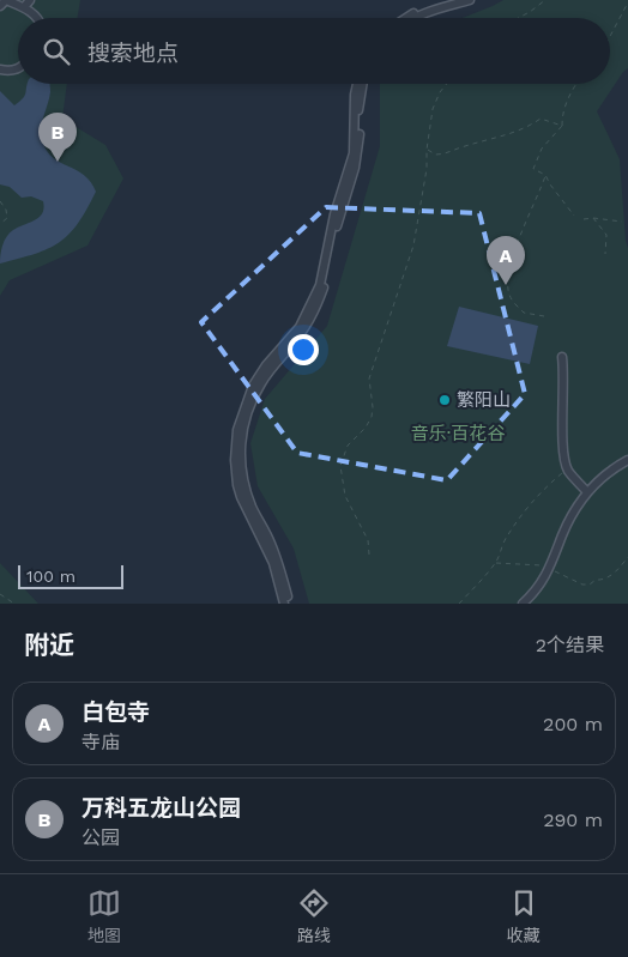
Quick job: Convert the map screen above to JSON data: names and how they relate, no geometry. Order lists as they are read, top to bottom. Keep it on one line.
{"parks":["音乐·百花谷"],"places":["繁阳山"],"scale_bar":"100 m","page":{"search":"搜索地点","pins":["B","A"],"scale":"100 m","heading":["附近","2个结果"],"list":[{"mark":"A","name":"白包寺","note":"寺庙","value":"200 m"},{"mark":"B","name":"万科五龙山公园","note":"公园","value":"290 m"}],"nav":["地图","路线","收藏"]}}
